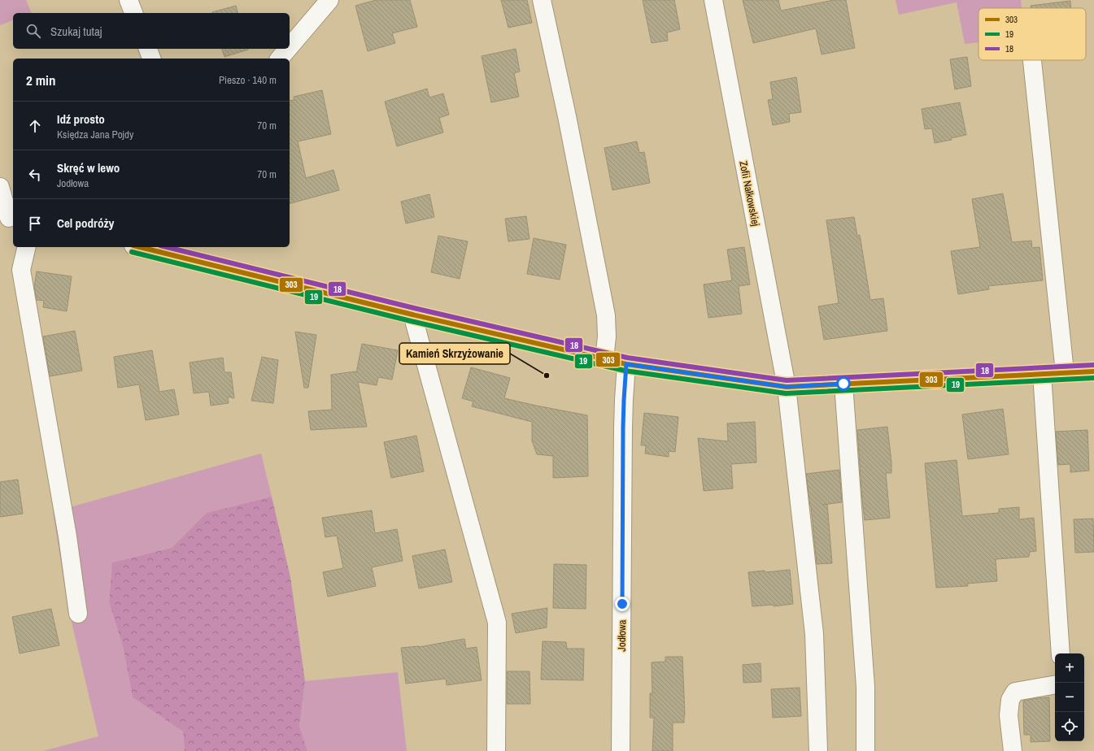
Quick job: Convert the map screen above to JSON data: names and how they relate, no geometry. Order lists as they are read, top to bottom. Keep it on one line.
{"streets":{"street":["Zofii Nałkowskiej","Jodłowa"]},"places":["Kamień Skrzyżowanie"],"lines":["transit line 303","transit line 18","transit line 19"],"legend":["303","19","18"],"page":{"search":"Szukaj tutaj","heading":["2 min","Pieszo · 140 m"],"list":[["Idź prosto","Księdza Jana Pojdy","70 m"],["Skręć w lewo","Jodłowa","70 m"],"Cel podróży"],"map_buttons":["+","−"]}}
